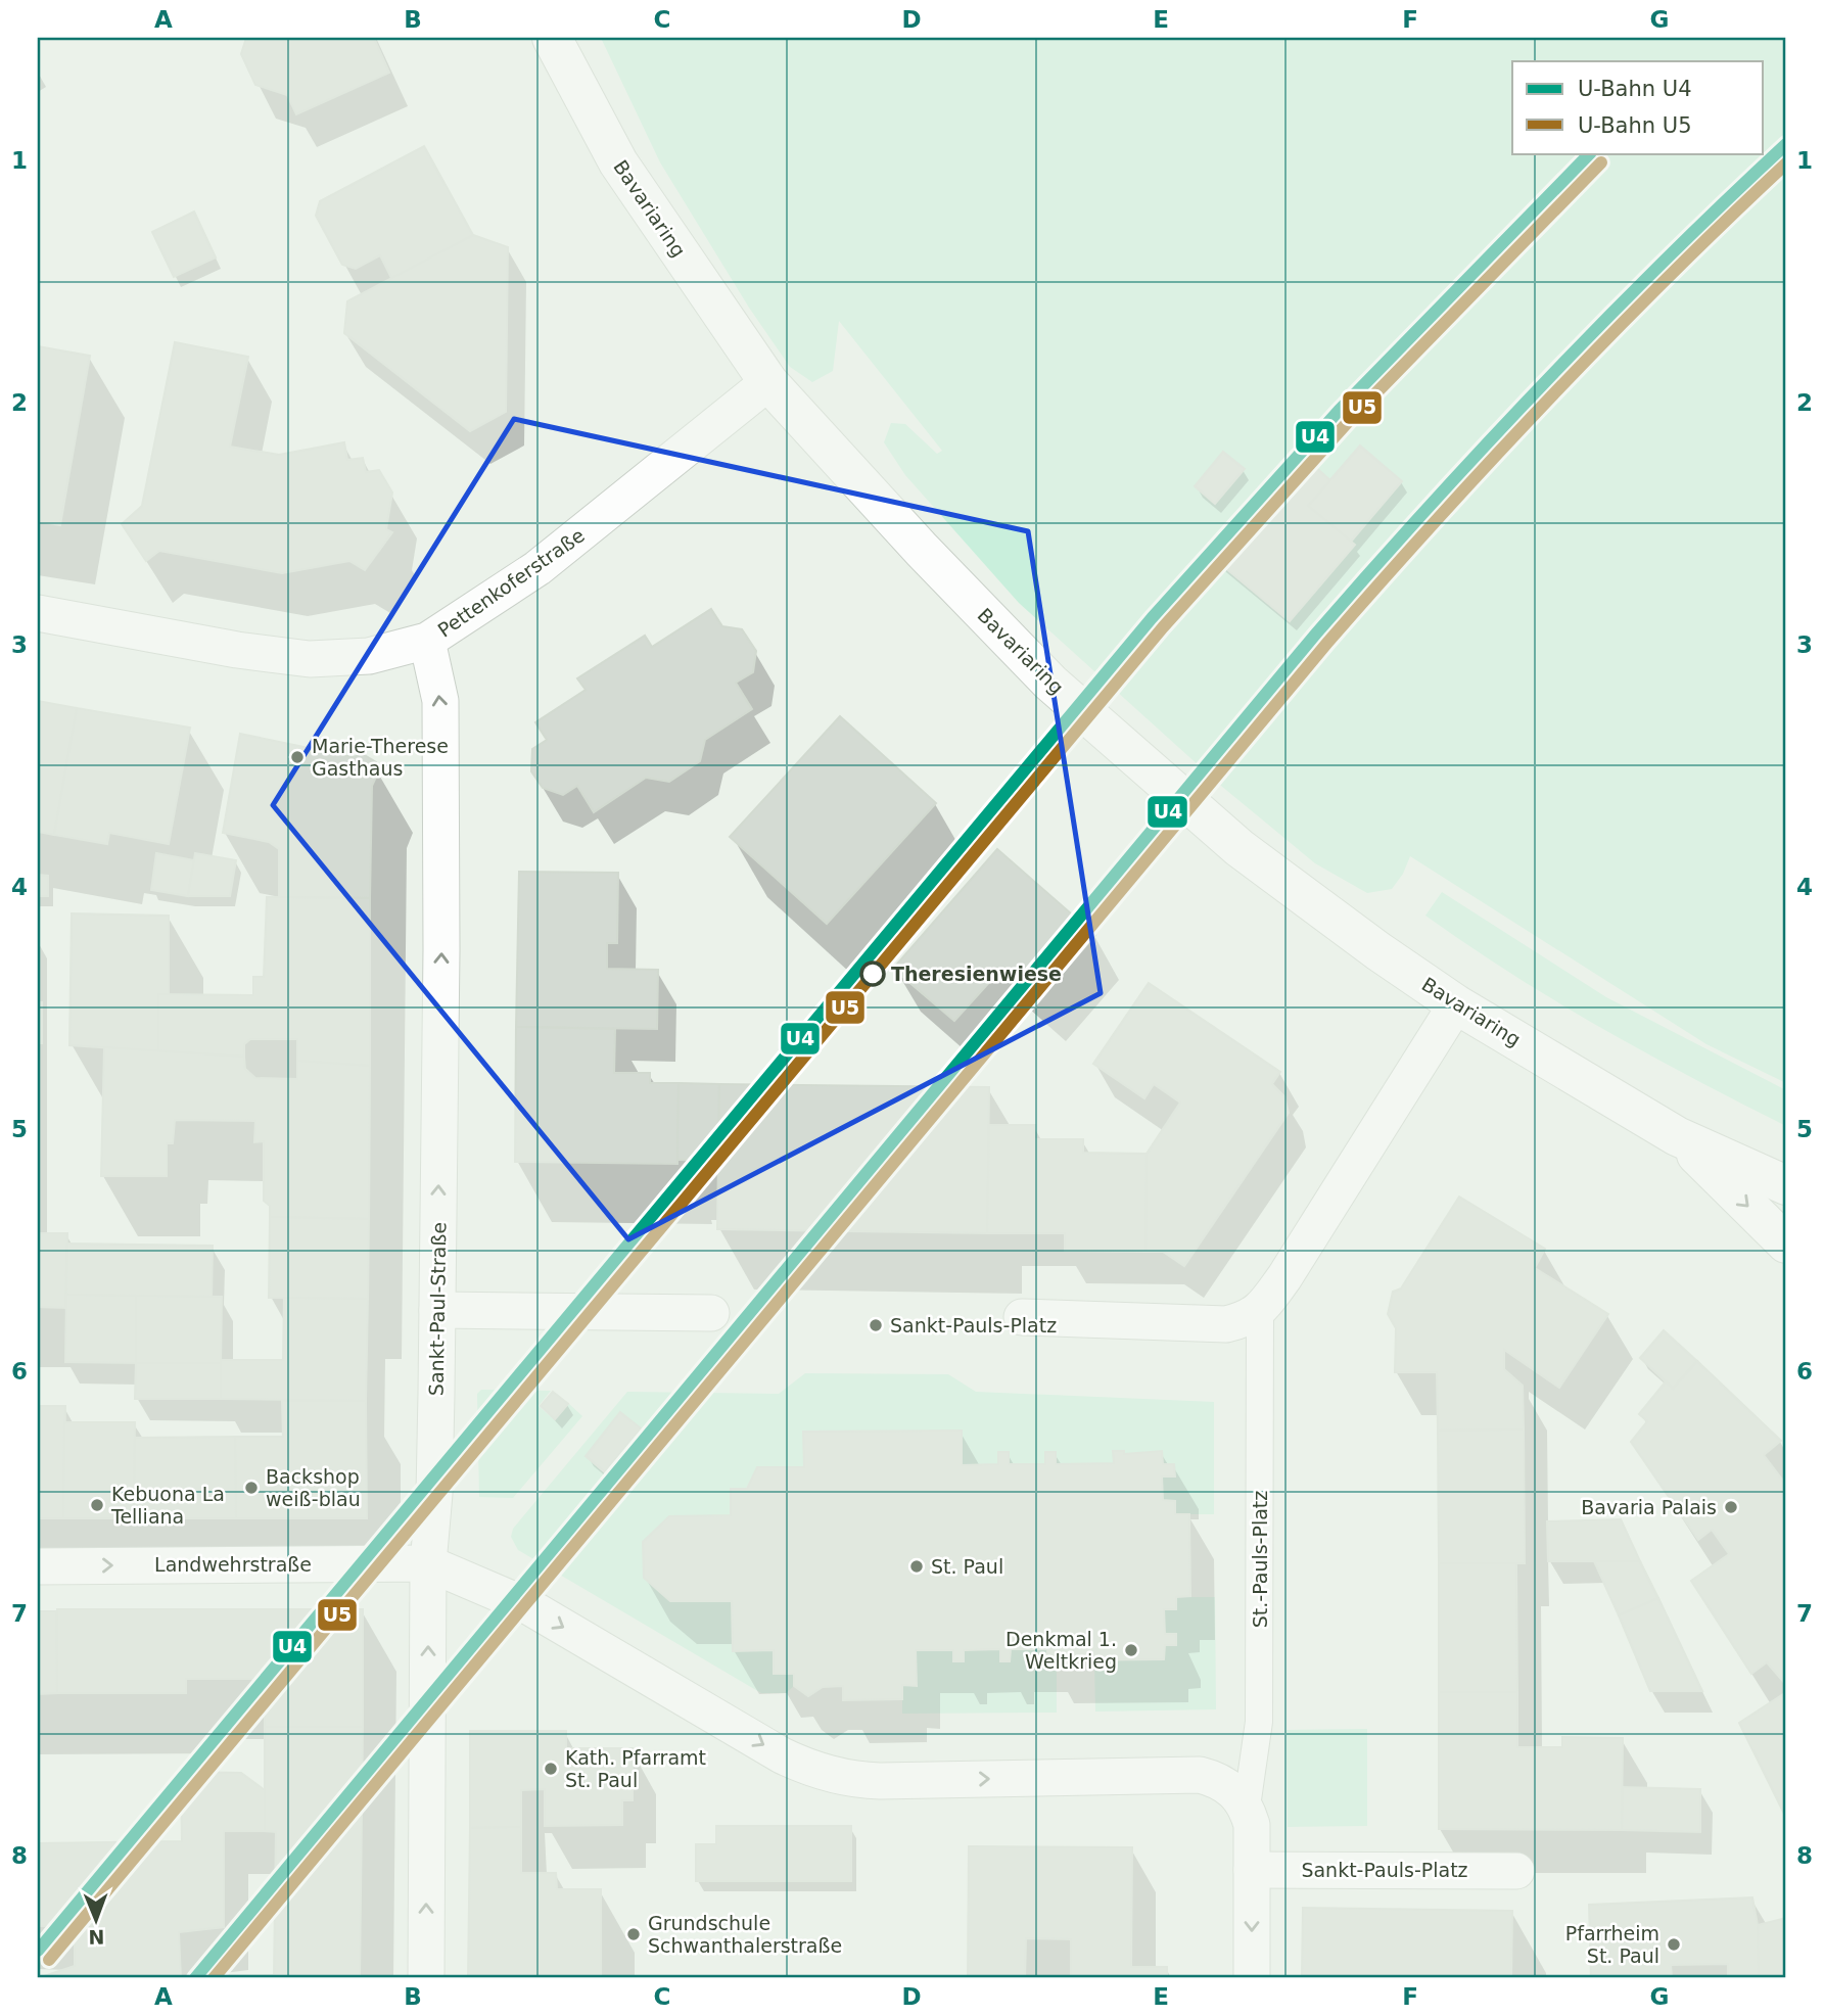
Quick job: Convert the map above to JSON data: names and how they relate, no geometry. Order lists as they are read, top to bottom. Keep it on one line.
{"streets":{"street":["Bavariaring","Pettenkoferstraße","Sankt-Paul-Straße","St.-Pauls-Platz","Landwehrstraße","Sankt-Pauls-Platz"]},"crossings":[["Bavariaring","Pettenkoferstraße"],["Pettenkoferstraße","Sankt-Paul-Straße"],["Sankt-Paul-Straße","Landwehrstraße"]],"one_way":["Sankt-Paul-Straße","Landwehrstraße"],"places":["Marie-Therese Gasthaus","Theresienwiese","Sankt-Pauls-Platz","Backshop weiß-blau","Kebuona La Telliana","Bavaria Palais","St. Paul","Denkmal 1. Weltkrieg","Kath. Pfarramt St. Paul","Grundschule Schwanthalerstraße","Pfarrheim St. Paul"],"lines":["metro line U4","metro line U5"],"legend":["U-Bahn U4","U-Bahn U5"],"north":"bottom","grid":{"columns":["A","B","C","D","E","F","G"],"rows":["1","2","3","4","5","6","7","8"]}}
